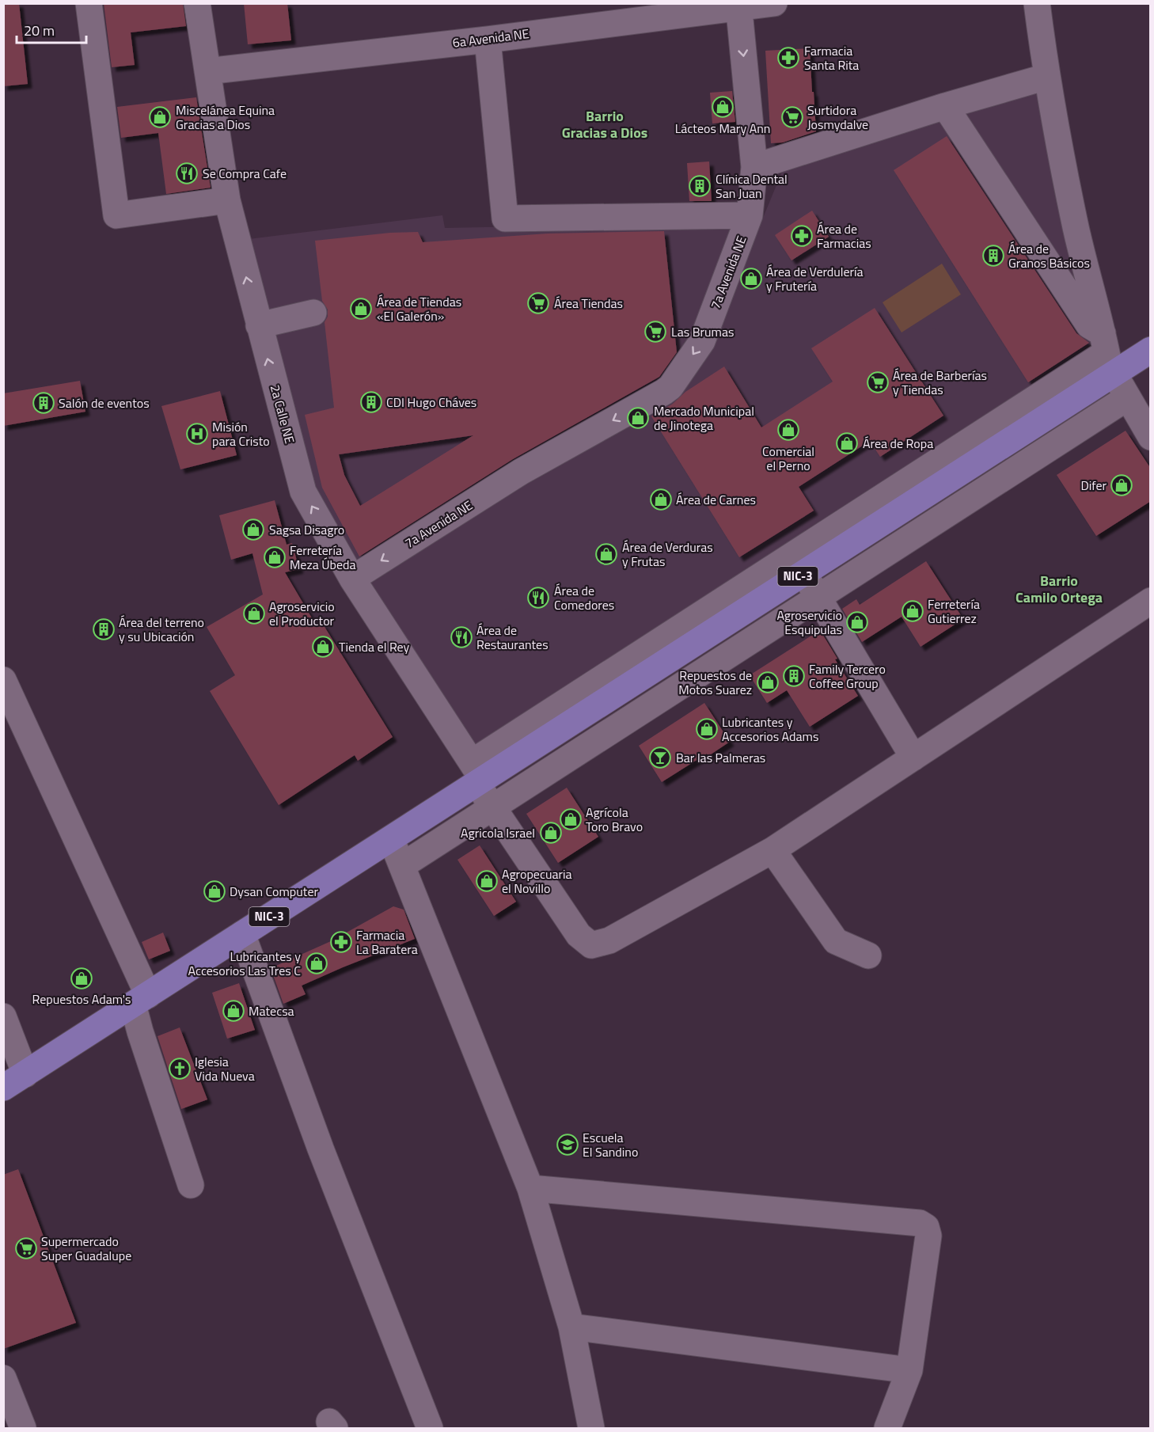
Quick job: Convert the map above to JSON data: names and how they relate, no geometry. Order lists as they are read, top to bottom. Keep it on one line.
{"streets":{"main road":["NIC-3"],"street":["6a Avenida NE","7a Avenida NE","2a Calle NE"]},"crossings":[["6a Avenida NE","7a Avenida NE"],["6a Avenida NE","2a Calle NE"],["7a Avenida NE","2a Calle NE"],["2a Calle NE","NIC-3"]],"districts":["Barrio Gracias a Dios","Barrio Camilo Ortega"],"places":{"pharmacy":["Farmacia Santa Rita","Área de Farmacias","Farmacia La Baratera"],"shop":["Lácteos Mary Ann","Miscelánea Equina Gracias a Dios","Área de Verdulería y Frutería","Área de Tiendas «El Galerón»","Mercado Municipal de Jinotega","Comercial el Perno","Área de Ropa","Difer","Área de Carnes","Sagsa Disagro","Área de Verduras y Frutas","Ferretería Meza Úbeda","Ferretería Gutierrez","Agroservicio el Productor","Agroservicio Esquipulas","Tienda el Rey","Repuestos de Motos Suarez","Lubricantes y Accesorios Adams","Agrícola Toro Bravo","Agricola Israel","Agropecuaria el Novillo","Dysan Computer","Lubricantes y Accesorios Las Tres C","Repuestos Adam's","Matecsa"],"supermarket":["Surtidora Josmydalve","Área Tiendas","Las Brumas","Área de Barberías y Tiendas","Supermercado Super Guadalupe"],"restaurant":["Se Compra Cafe","Área de Comedores","Área de Restaurantes"],"building":["Clínica Dental San Juan","Área de Granos Básicos","CDI Hugo Cháves","Salón de eventos","Área del terreno y su Ubicación","Family Tercero Coffee Group"],"hospital":["Misión para Cristo"],"bar":["Bar las Palmeras"],"church":["Iglesia Vida Nueva"],"school or university":["Escuela El Sandino"]},"scale_bar":"20 m"}
